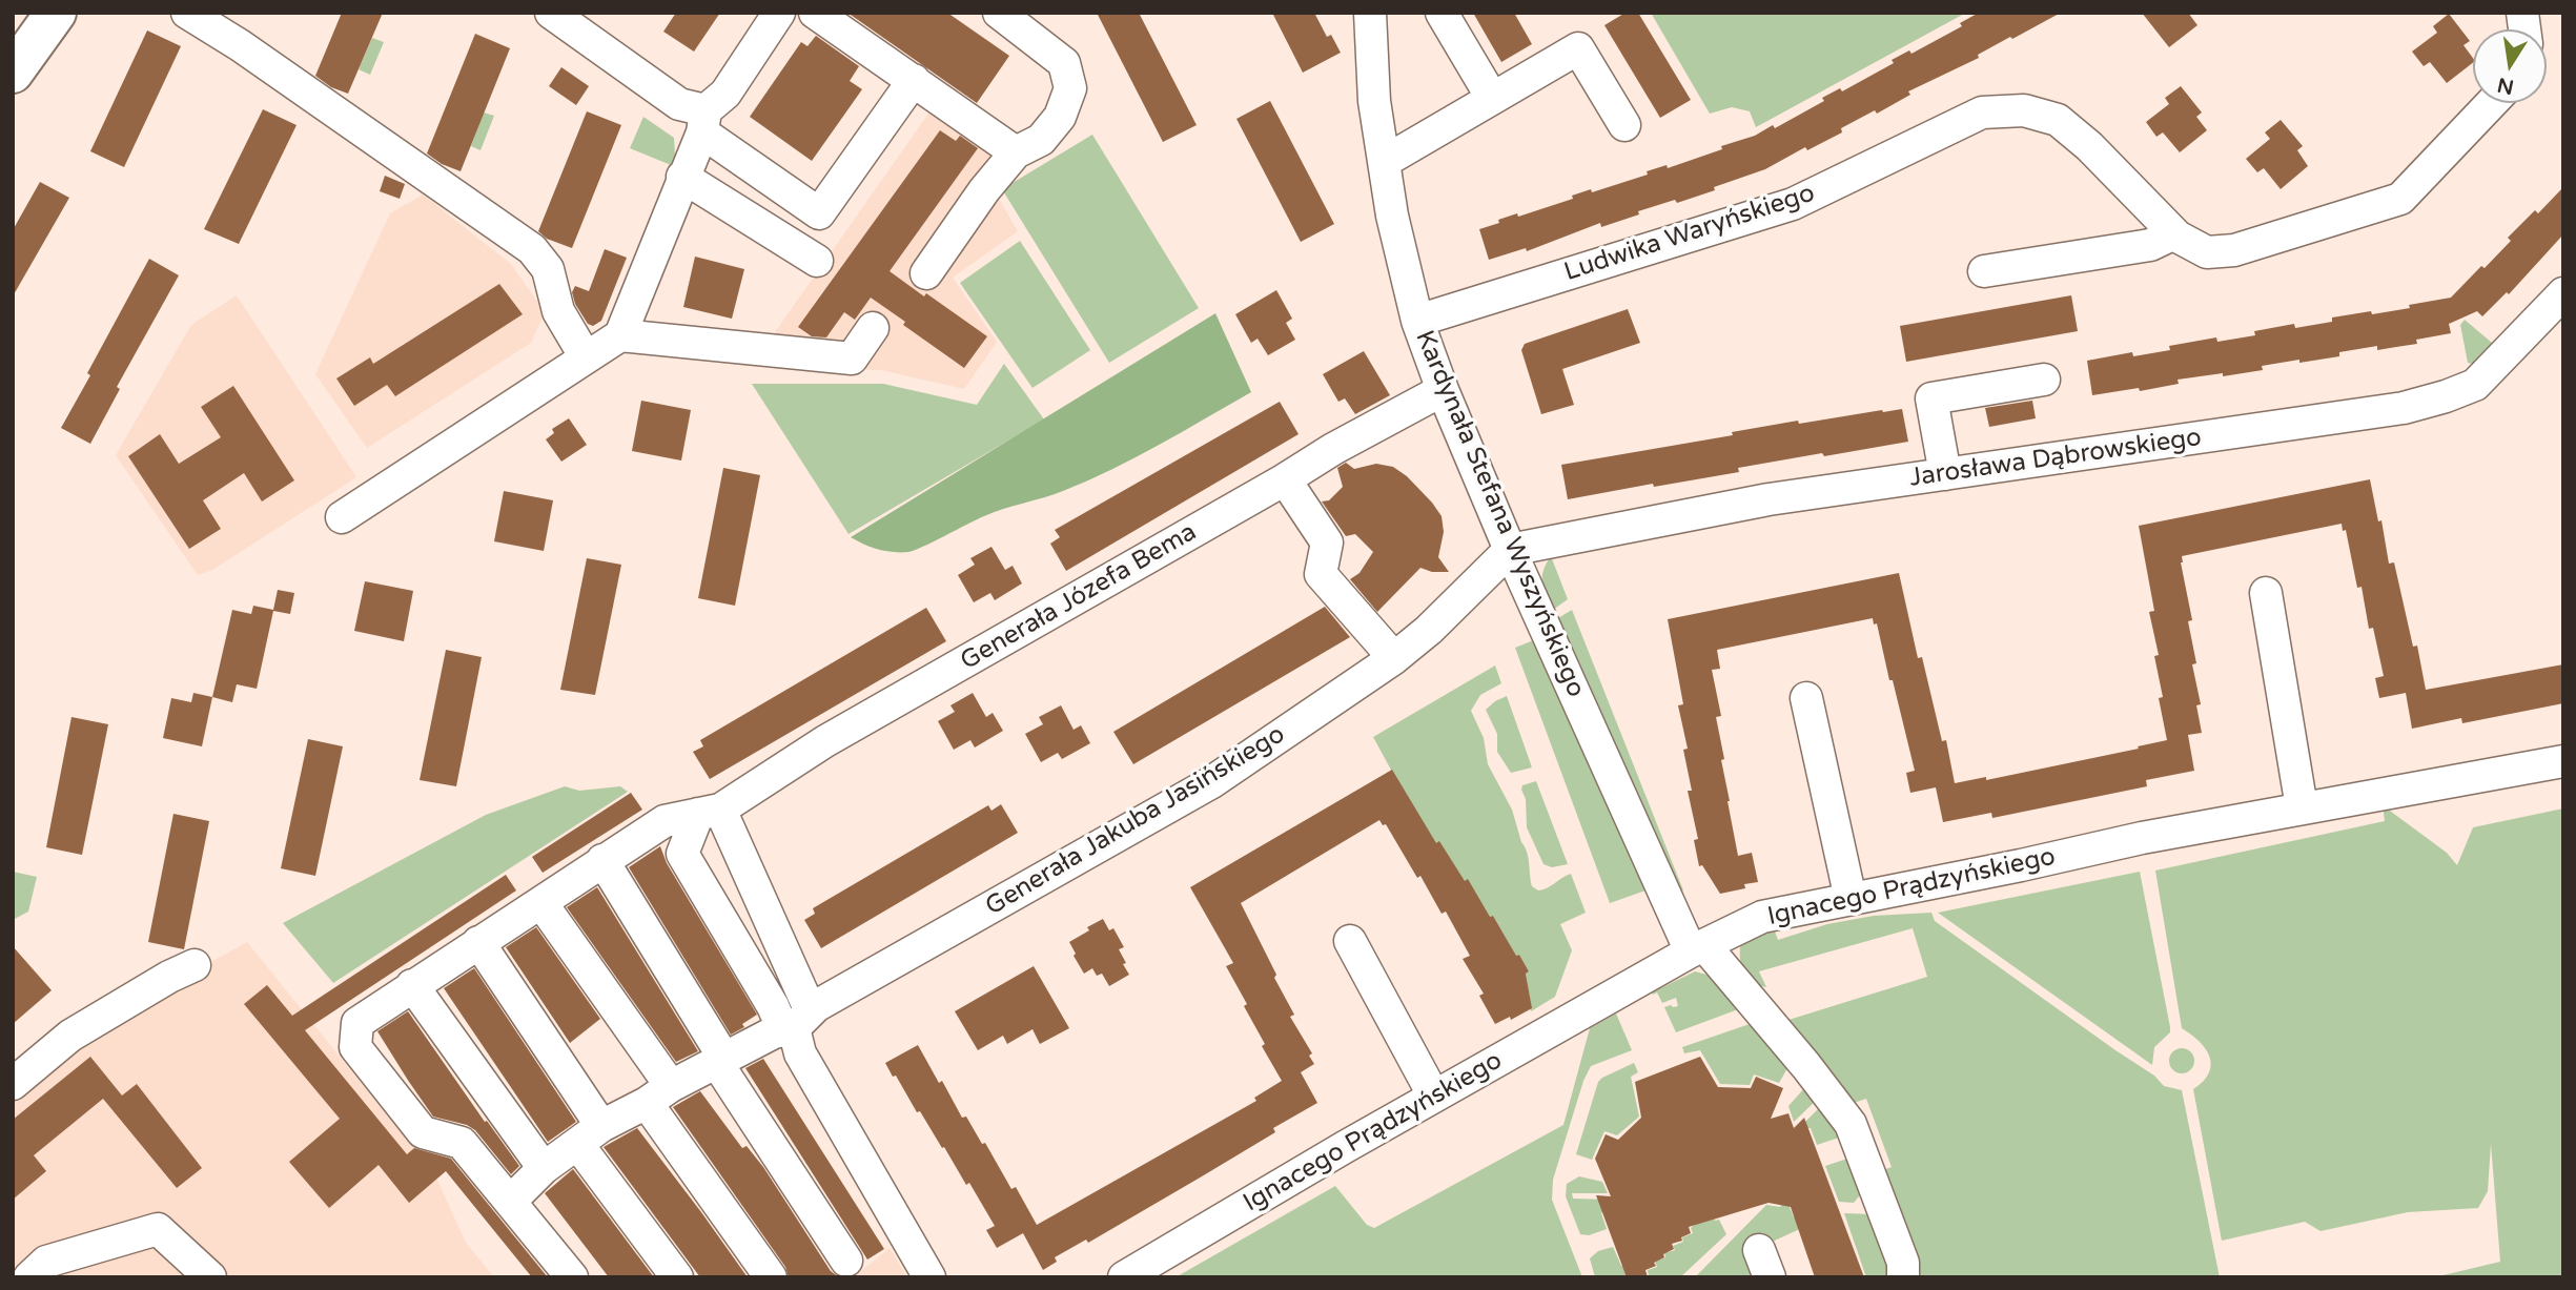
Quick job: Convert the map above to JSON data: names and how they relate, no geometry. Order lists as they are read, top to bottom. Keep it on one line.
{"streets":{"street":["Ludwika Waryńskiego","Jarosława Dąbrowskiego","Kardynała Stefana Wyszyńskiego","Generała Józefa Bema","Generała Jakuba Jasińskiego","Ignacego Prądzyńskiego"]},"crossings":[["Ludwika Waryńskiego","Kardynała Stefana Wyszyńskiego"],["Jarosława Dąbrowskiego","Kardynała Stefana Wyszyńskiego"],["Jarosława Dąbrowskiego","Generała Jakuba Jasińskiego"],["Kardynała Stefana Wyszyńskiego","Generała Józefa Bema"],["Kardynała Stefana Wyszyńskiego","Generała Jakuba Jasińskiego"],["Kardynała Stefana Wyszyńskiego","Ignacego Prądzyńskiego"],["Generała Józefa Bema","Generała Jakuba Jasińskiego"]],"north":"bottom"}
